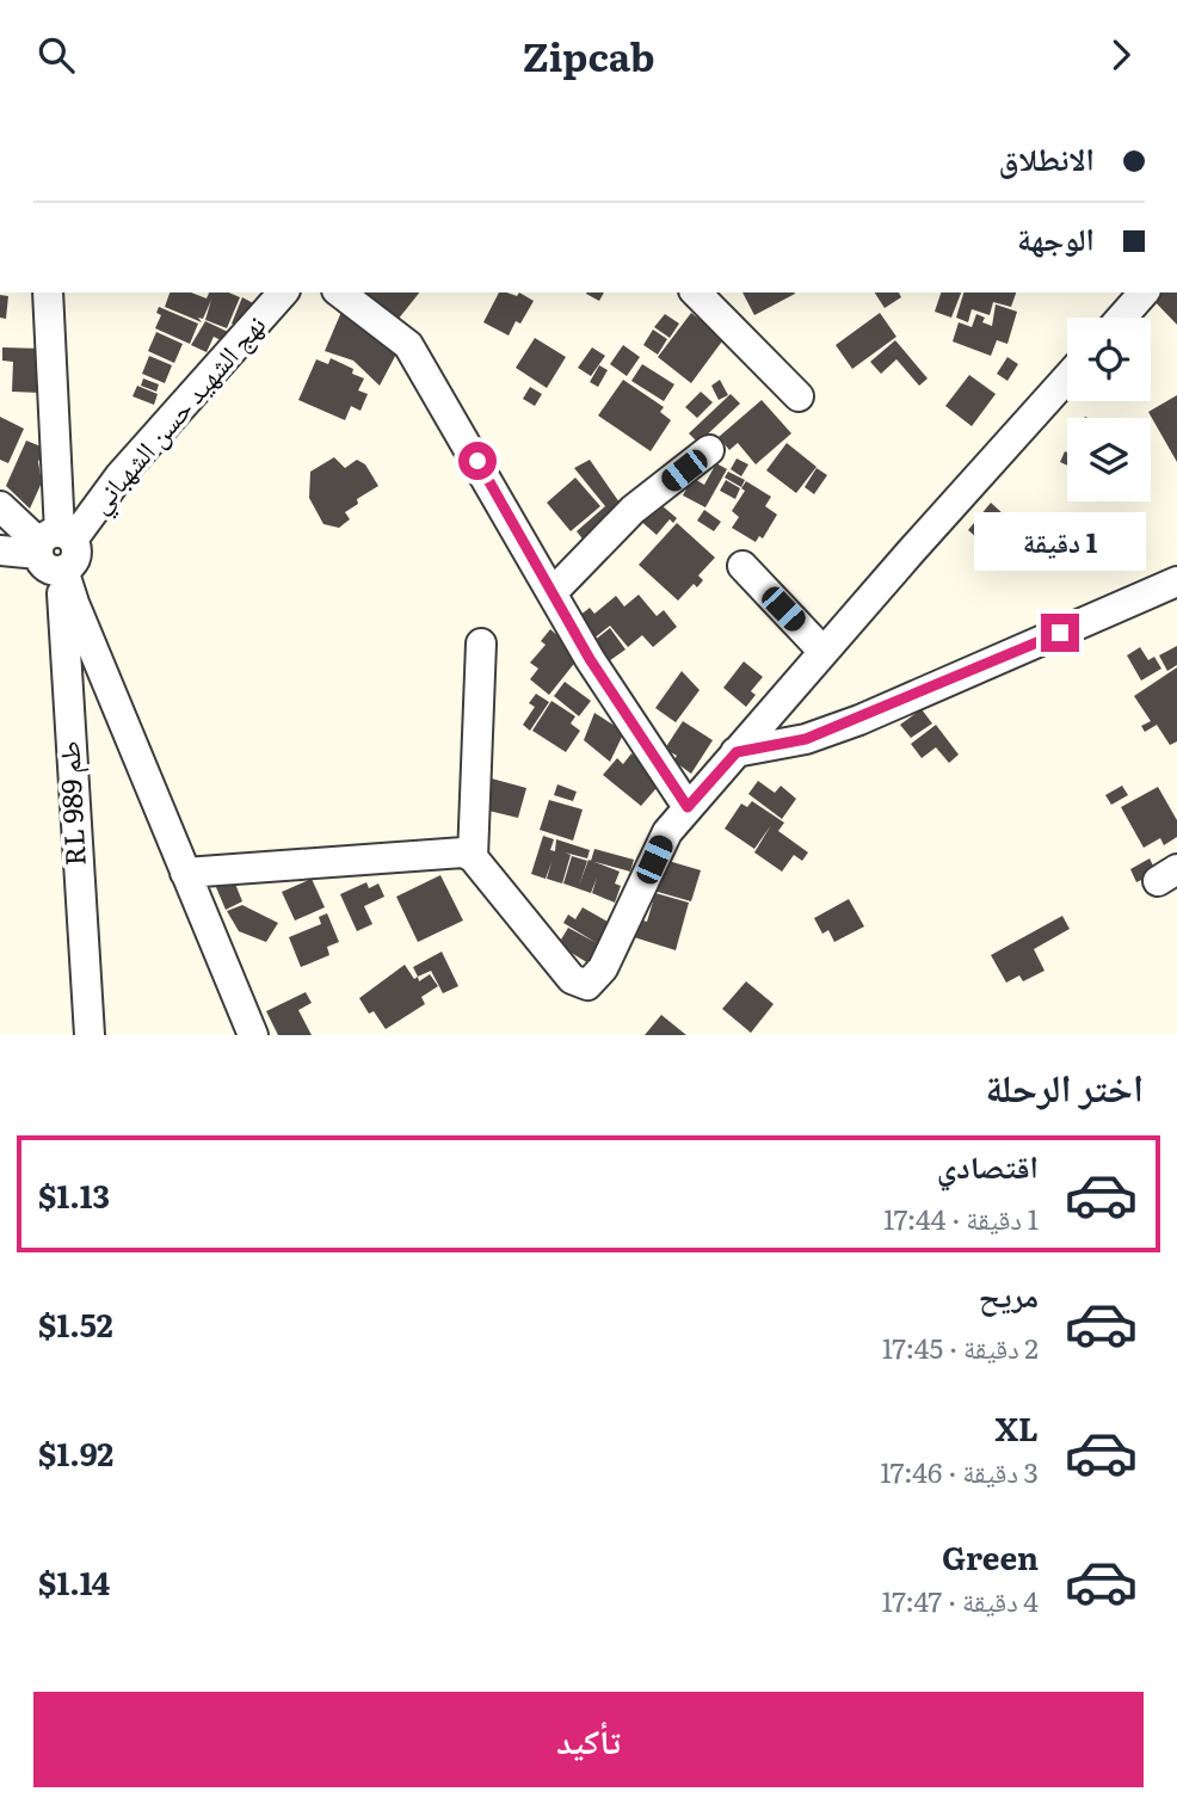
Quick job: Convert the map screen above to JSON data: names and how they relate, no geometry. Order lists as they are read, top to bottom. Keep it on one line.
{"streets":{"street":["نهج الشهيد حسن الشهباني","RL طم 989"]},"crossings":[["نهج الشهيد حسن الشهباني","RL طم 989"]],"page":{"header":"Zipcab","banner":["الانطلاق","الوجهة"],"bubble":"1 دقيقة","heading":"اختر الرحلة","list":[{"name":"اقتصادي","note":"1 دقيقة · 17:44","value":"$1.13"},{"name":"مريح","note":"2 دقيقة · 17:45","value":"$1.52"},{"name":"XL","note":"3 دقيقة · 17:46","value":"$1.92"},{"name":"Green","note":"4 دقيقة · 17:47","value":"$1.14"}],"buttons":"تأكيد"}}
